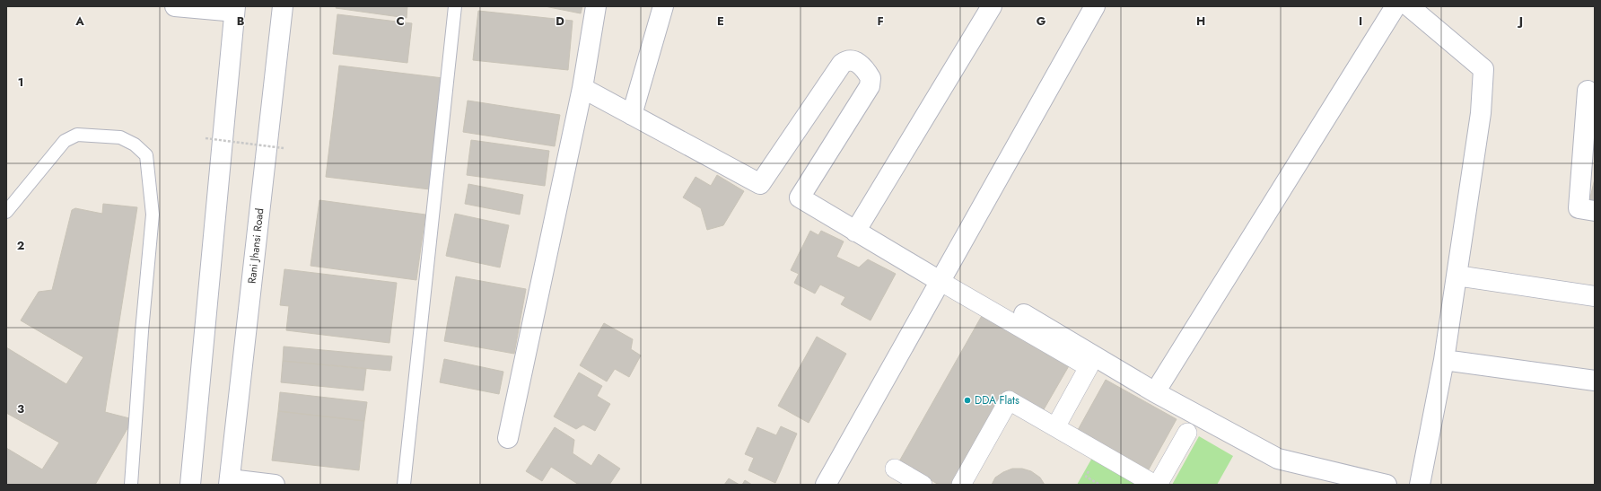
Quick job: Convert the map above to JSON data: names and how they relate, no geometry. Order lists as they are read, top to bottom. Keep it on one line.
{"streets":{"street":["Rani Jhansi Road"]},"places":["DDA Flats"],"grid":{"columns":["A","B","C","D","E","F","G","H","I","J"],"rows":["1","2","3"]}}
